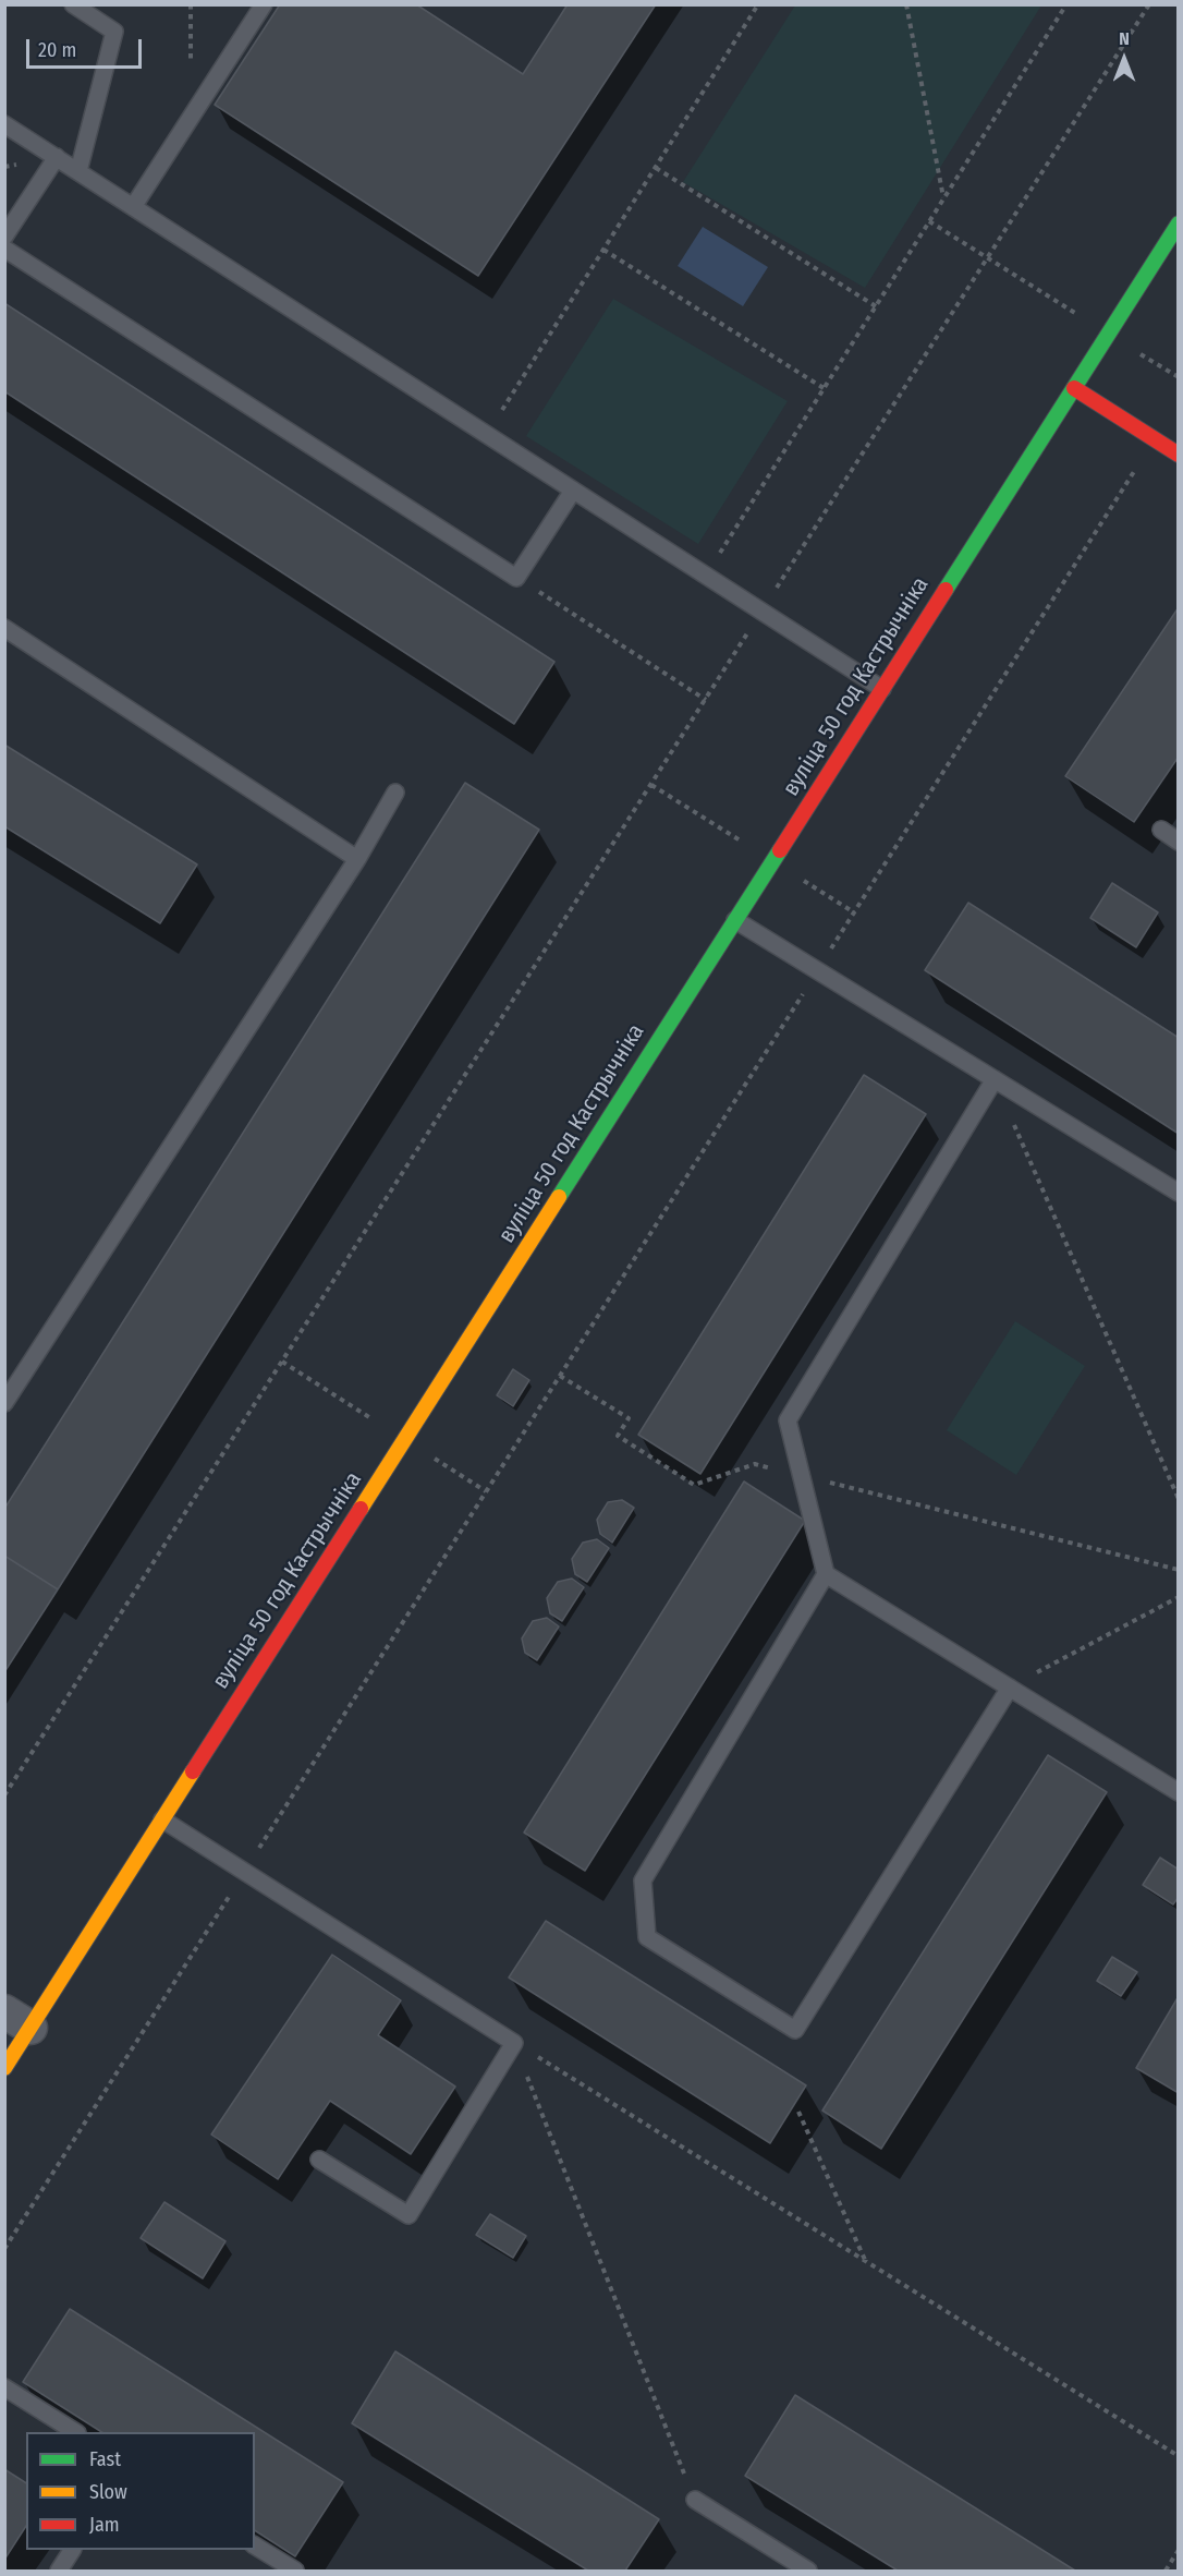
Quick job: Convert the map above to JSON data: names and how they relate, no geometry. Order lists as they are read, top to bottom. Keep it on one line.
{"streets":{"street":["вуліца 50 год Кастрычніка"]},"legend":["Fast","Slow","Jam"],"scale_bar":"20 m","north":"top"}
